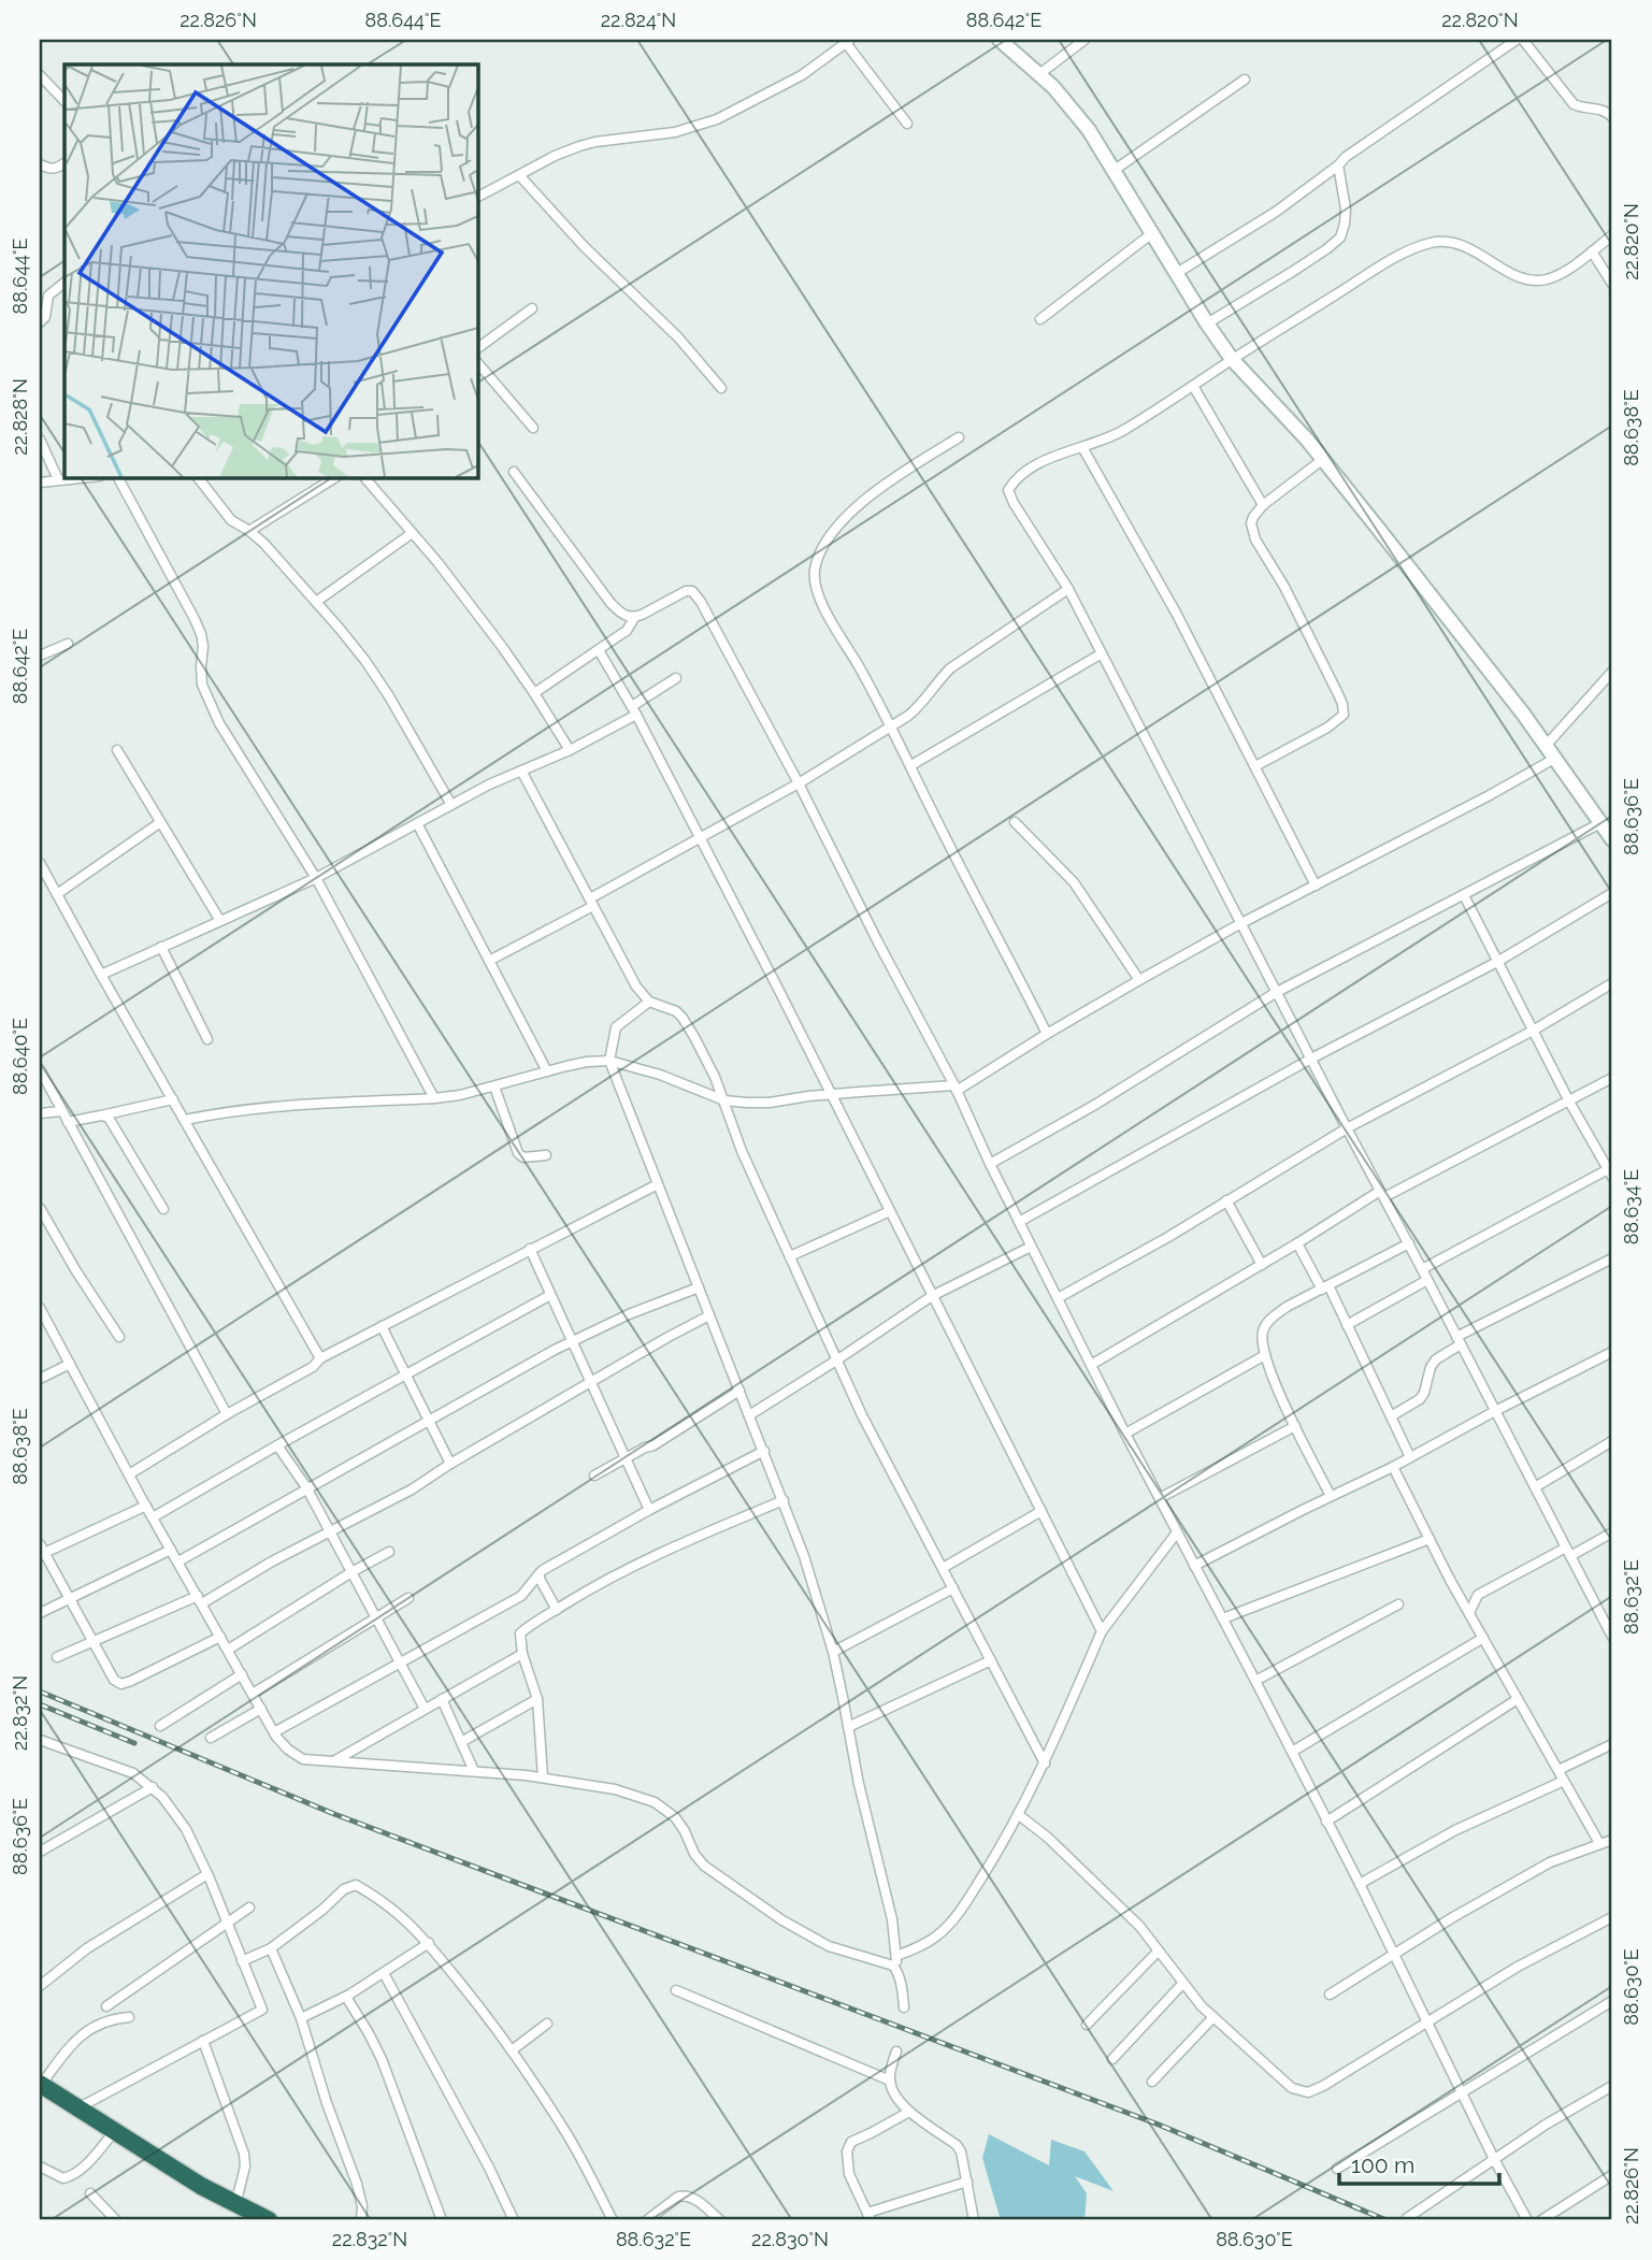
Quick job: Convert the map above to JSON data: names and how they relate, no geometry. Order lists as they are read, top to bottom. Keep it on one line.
{"scale_bar":"100 m","coordinates":["22.826°N","88.644°E","22.824°N","88.642°E","22.820°N","22.828°N","88.638°E","88.636°E","88.640°E","88.634°E","88.632°E","22.832°N","88.630°E","22.830°N"]}
